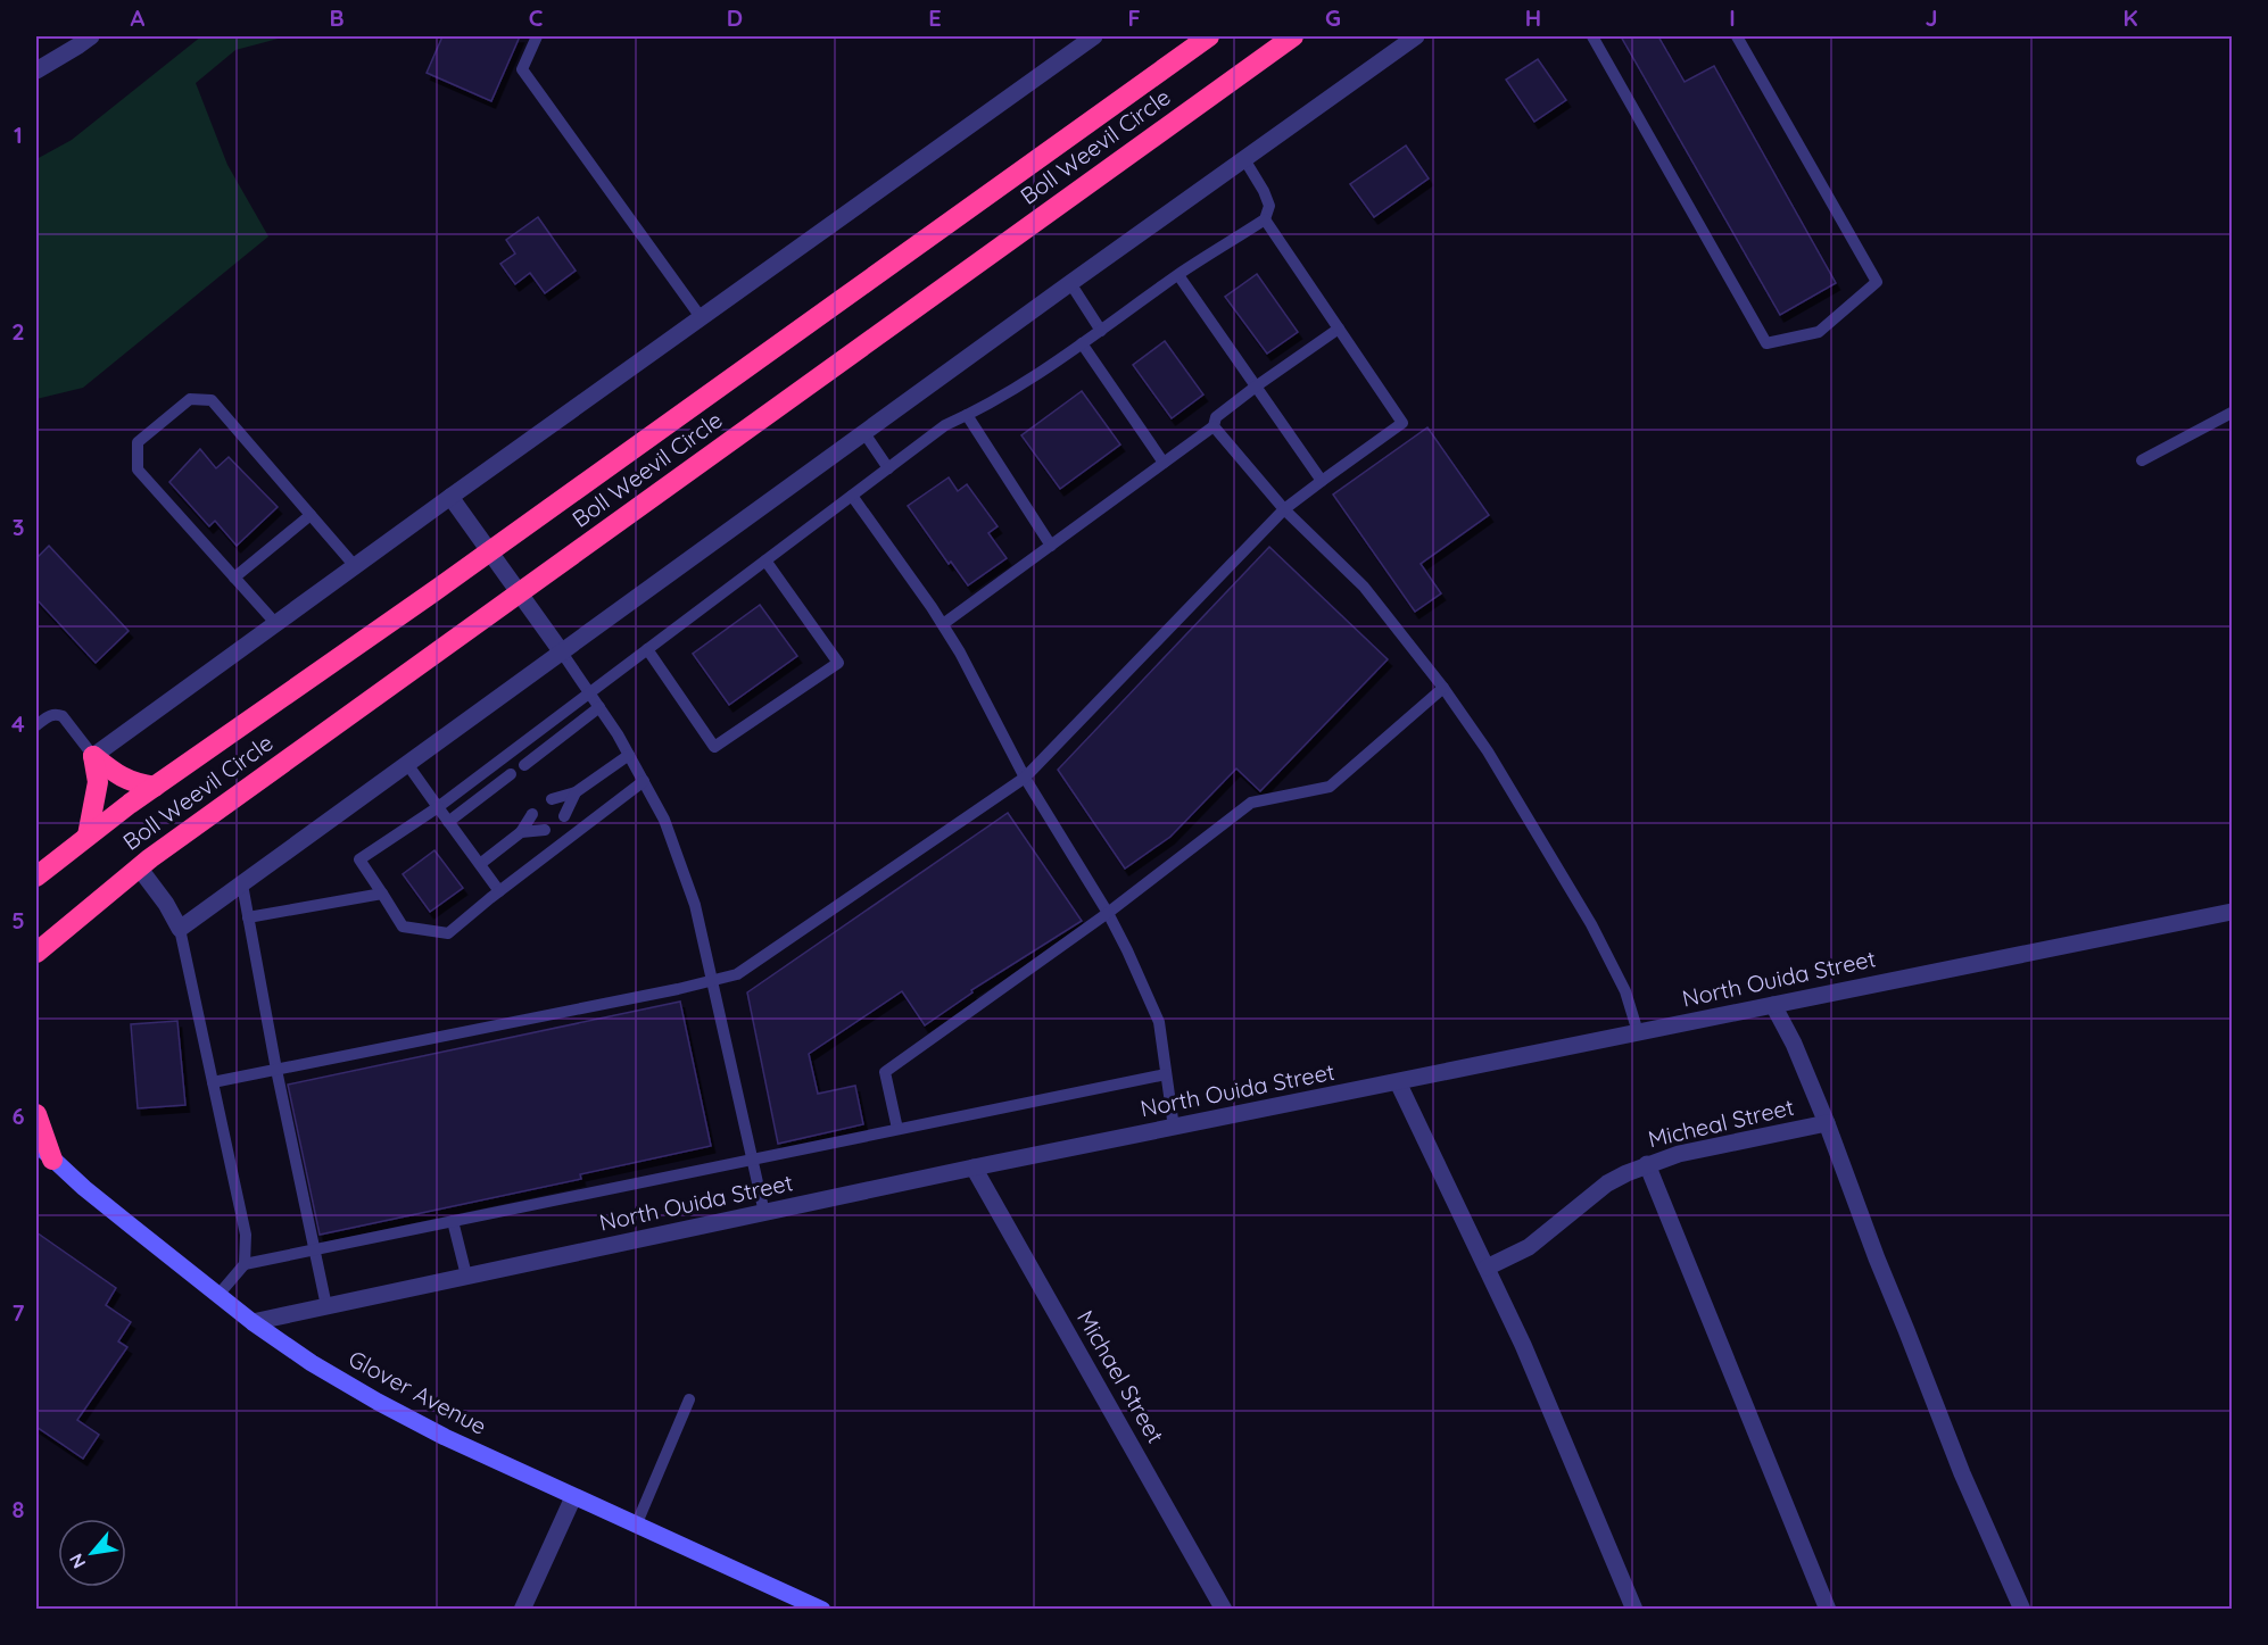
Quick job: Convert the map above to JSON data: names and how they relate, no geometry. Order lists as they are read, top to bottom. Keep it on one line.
{"streets":{"highway":["Boll Weevil Circle"],"main road":["Glover Avenue"],"street":["North Ouida Street","Micheal Street","Michael Street"]},"crossings":[["North Ouida Street","Micheal Street"],["North Ouida Street","Michael Street"],["North Ouida Street","Glover Avenue"]],"north":"bottom left","grid":{"columns":["A","B","C","D","E","F","G","H","I","J","K"],"rows":["1","2","3","4","5","6","7","8"]}}
